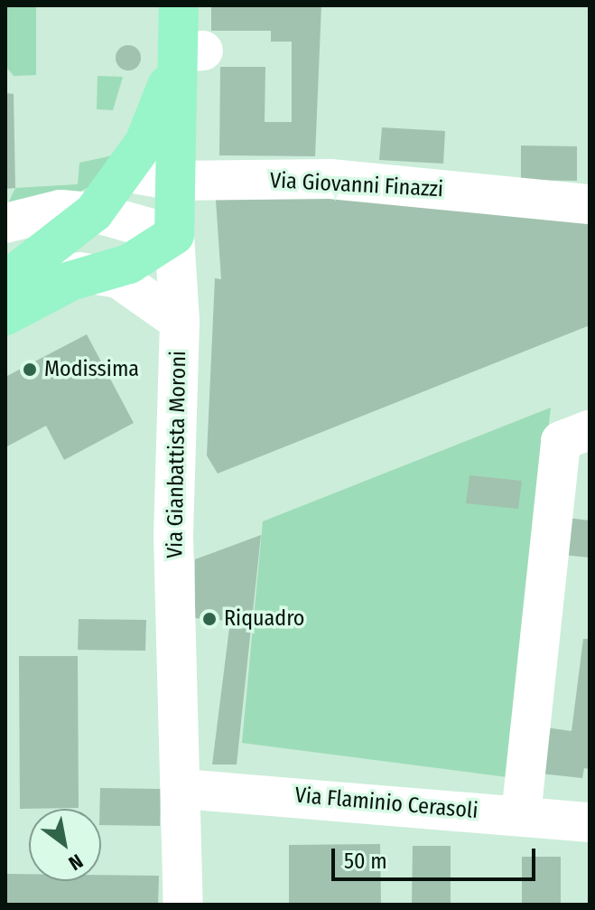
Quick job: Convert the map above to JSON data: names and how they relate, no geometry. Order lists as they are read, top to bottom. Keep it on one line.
{"streets":{"main road":["Via Gianbattista Moroni"],"street":["Via Giovanni Finazzi","Via Flaminio Cerasoli"]},"crossings":[["Via Giovanni Finazzi","Via Gianbattista Moroni"],["Via Gianbattista Moroni","Via Flaminio Cerasoli"]],"places":["Modissima","Riquadro"],"scale_bar":"50 m","north":"bottom right"}
